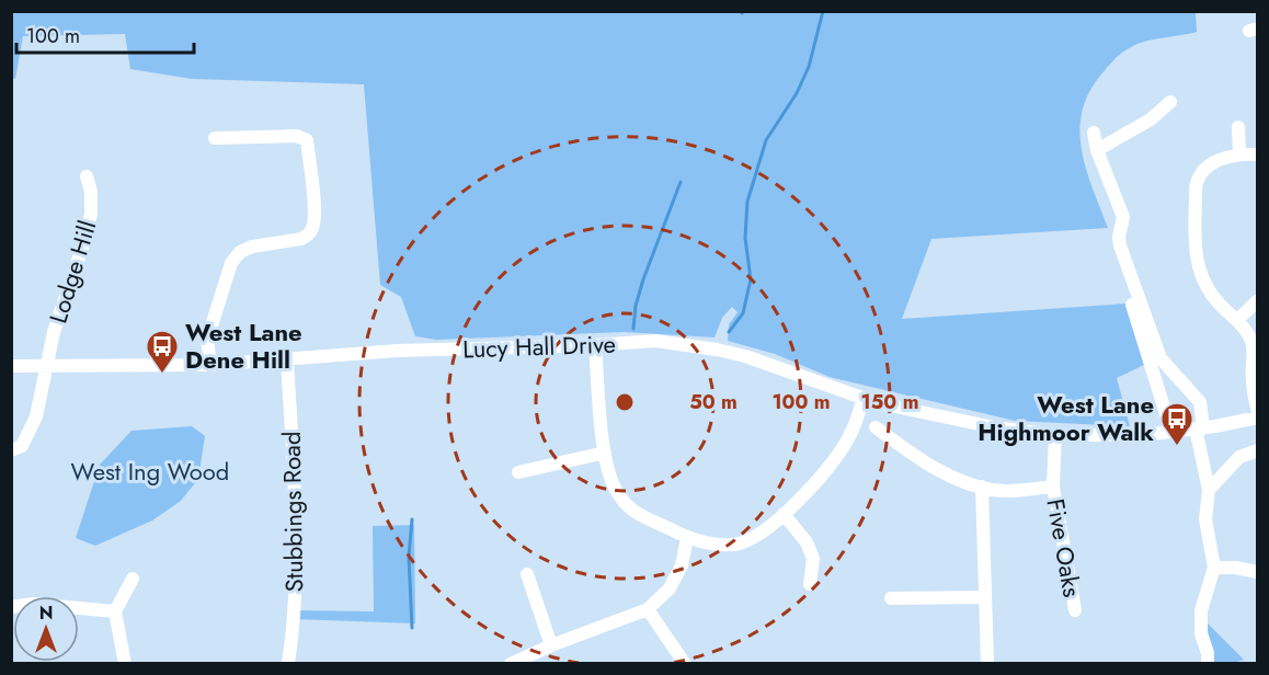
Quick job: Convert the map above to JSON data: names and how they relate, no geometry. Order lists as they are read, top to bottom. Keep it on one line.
{"streets":{"street":["Lodge Hill","Lucy Hall Drive","Stubbings Road","Five Oaks"]},"crossings":[["Lodge Hill","Lucy Hall Drive"],["Lucy Hall Drive","Stubbings Road"],["Lucy Hall Drive","Five Oaks"]],"parks":["West Ing Wood"],"places":{"bus stop":["West Lane Dene Hill","West Lane Highmoor Walk"]},"scale_bar":"100 m","north":"top","rings":["50 m","100 m","150 m"]}
